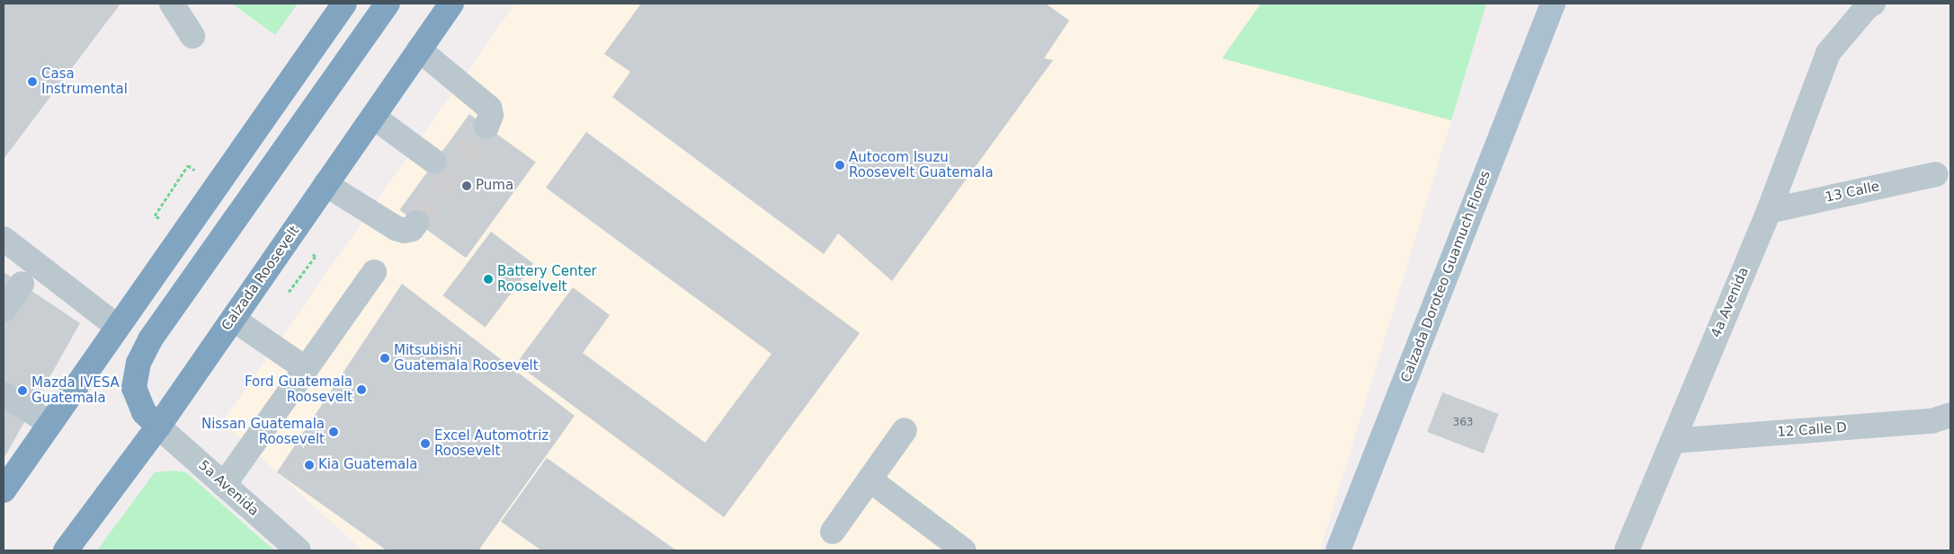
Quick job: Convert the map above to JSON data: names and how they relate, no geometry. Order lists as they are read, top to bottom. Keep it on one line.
{"streets":{"highway":["Calzada Roosevelt"],"main road":["Calzada Doroteo Guamuch Flores"],"street":["13 Calle","4a Avenida","12 Calle D","5a Avenida"]},"crossings":[["13 Calle","4a Avenida"],["Calzada Roosevelt","5a Avenida"],["4a Avenida","12 Calle D"]],"places":["Casa Instrumental","Autocom Isuzu Roosevelt Guatemala","Puma","Battery Center Rooselvelt","Mitsubishi Guatemala Roosevelt","Ford Guatemala Roosevelt","Mazda IVESA Guatemala","Nissan Guatemala Roosevelt","Excel Automotriz Roosevelt","Kia Guatemala"],"house_numbers":["363"]}
